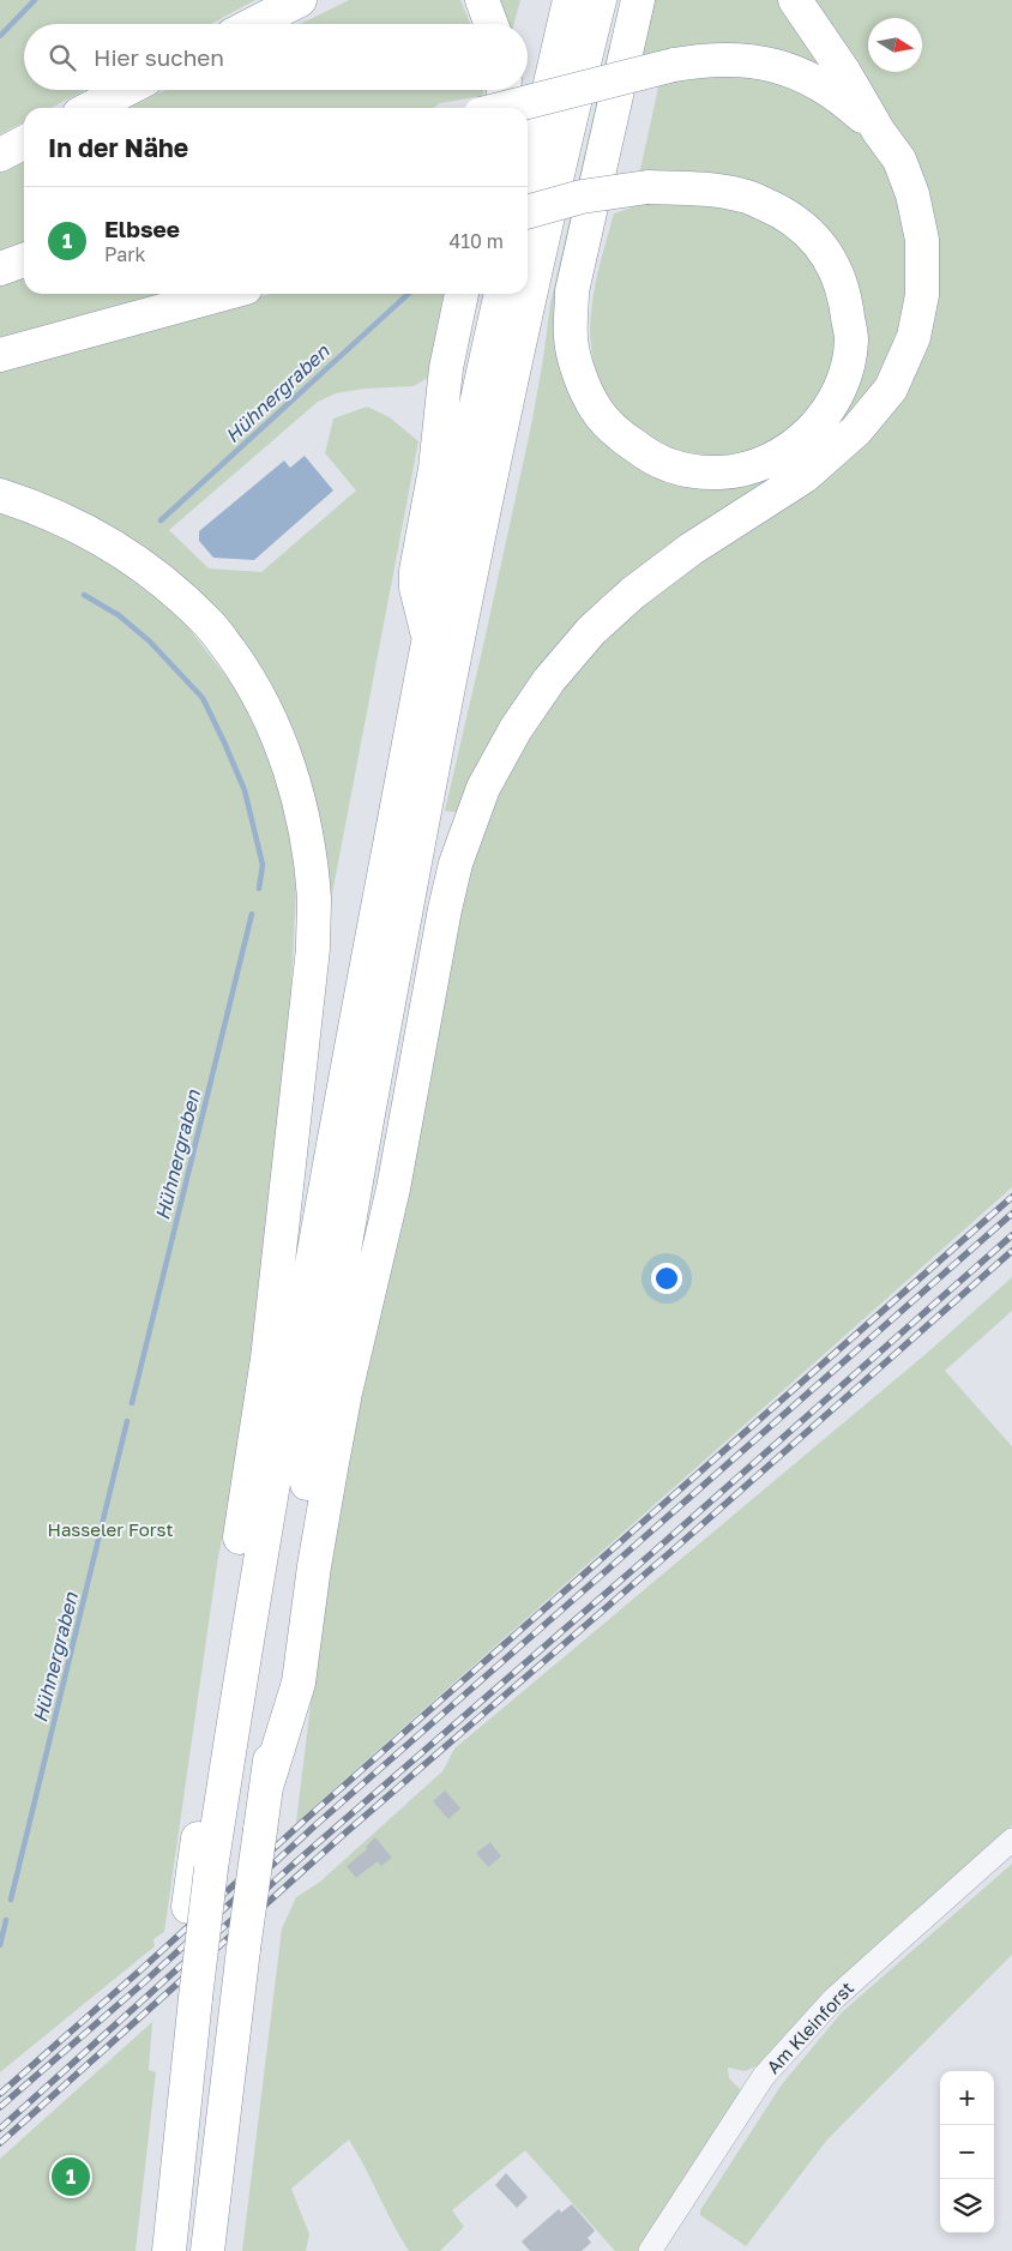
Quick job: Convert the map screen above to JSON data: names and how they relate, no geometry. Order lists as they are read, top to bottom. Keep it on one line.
{"streets":{"street":["Am Kleinforst"]},"water":["Hühnergraben"],"parks":["Hasseler Forst"],"north":"right","page":{"search":"Hier suchen","heading":"In der Nähe","list":[{"mark":"1","name":"Elbsee","note":"Park","value":"410 m"}],"map_buttons":["+","−"],"pins":"1"}}
